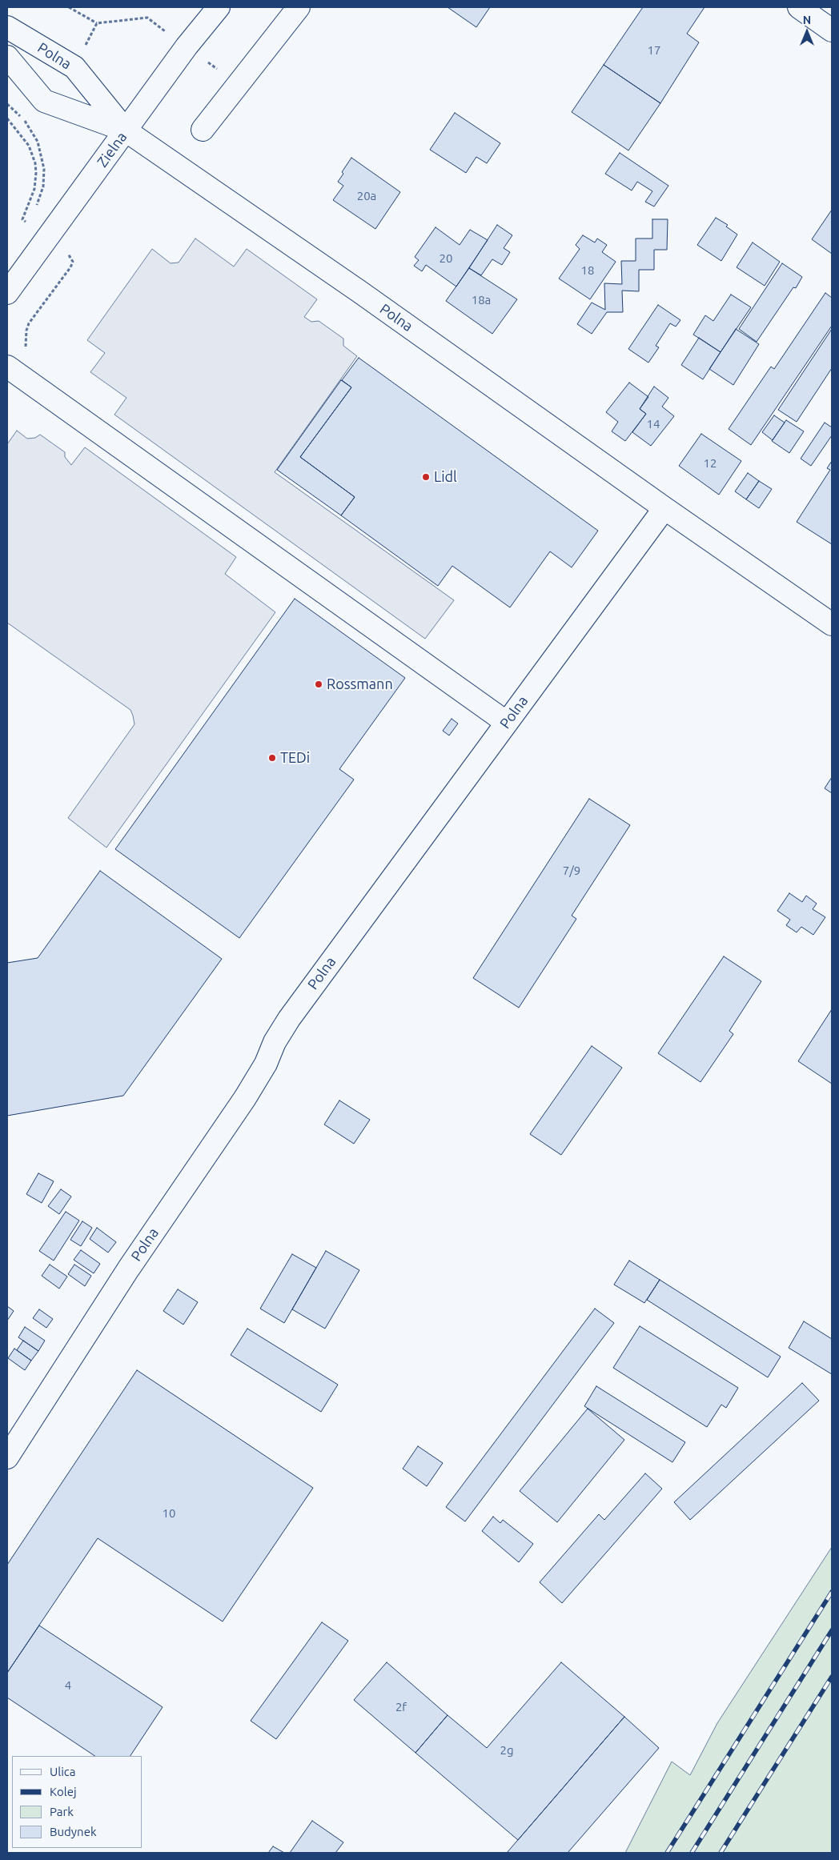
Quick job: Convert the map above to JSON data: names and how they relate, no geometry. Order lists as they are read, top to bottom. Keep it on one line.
{"streets":{"street":["Polna","Zielna"]},"crossings":[["Polna","Zielna"]],"places":["Lidl","Rossmann","TEDi"],"house_numbers":["17","20a","20","18","18a","14","12","7/9","10","4","2f","2g"],"legend":["Ulica","Kolej","Park","Budynek"],"north":"top"}
